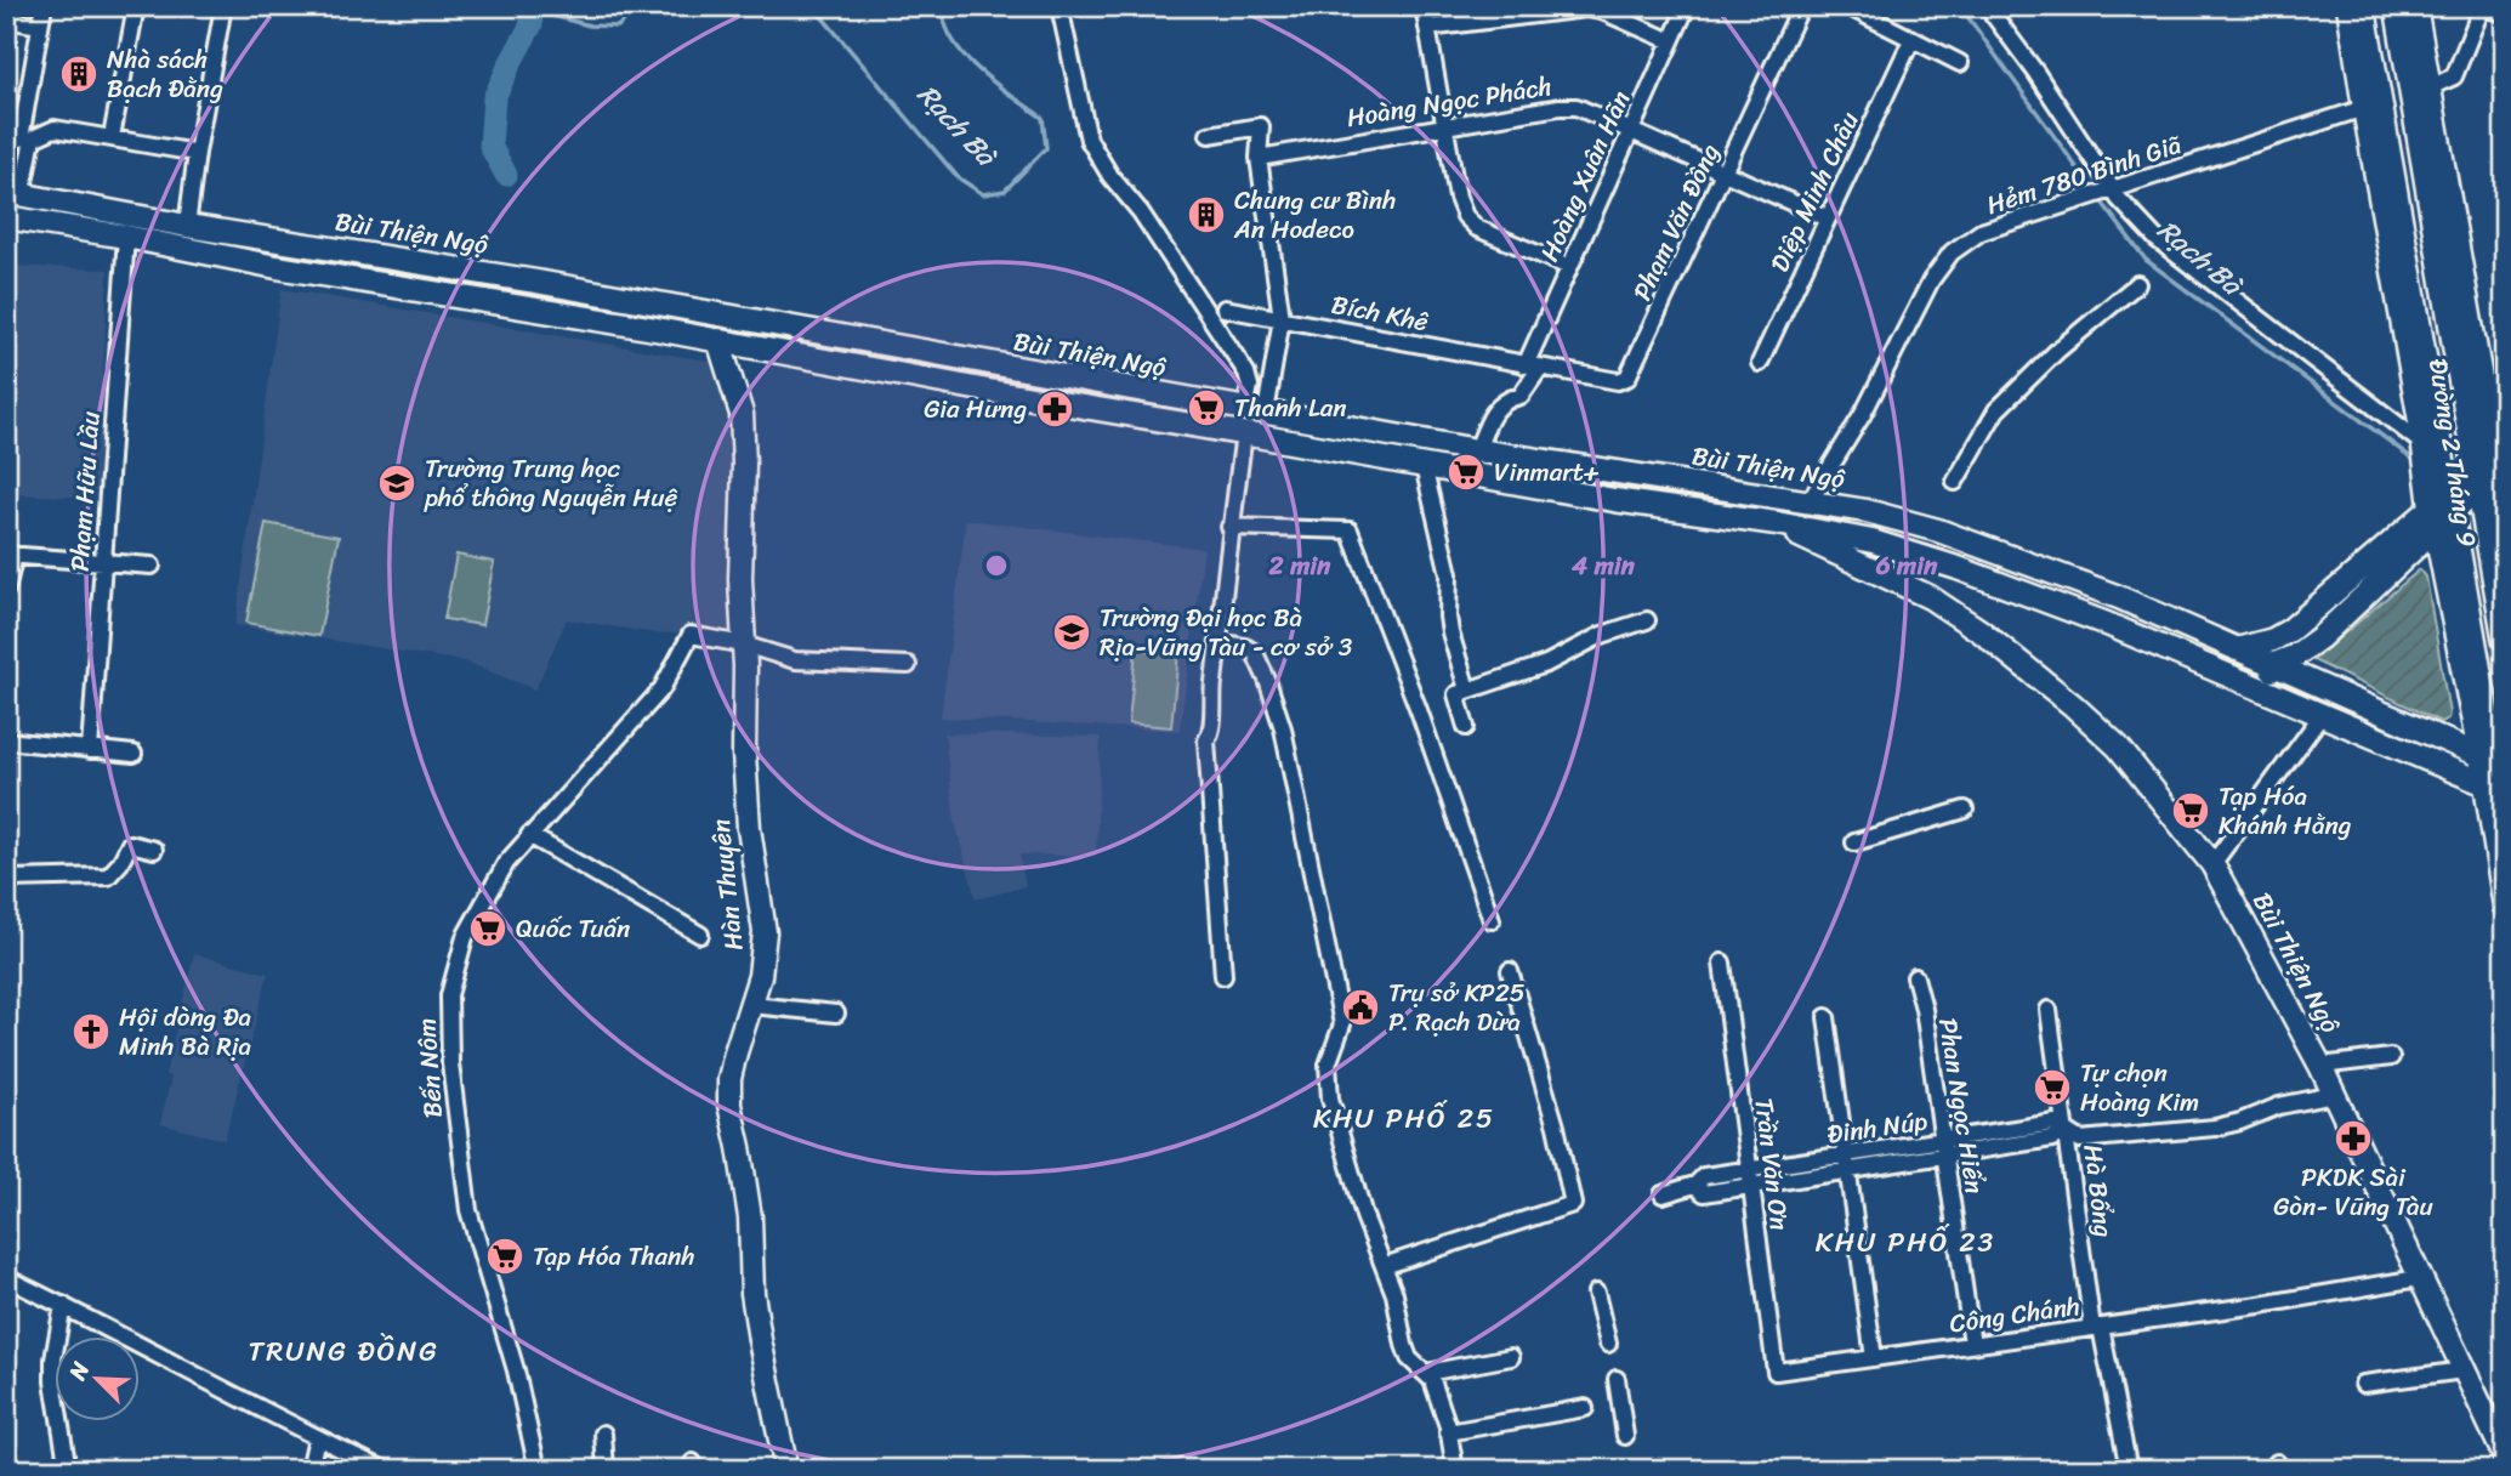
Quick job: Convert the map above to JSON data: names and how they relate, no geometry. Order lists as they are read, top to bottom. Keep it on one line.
{"streets":{"main road":["Bùi Thiện Ngộ","Đường 2 Tháng 9","Hàn Thuyên"],"street":["Hoàng Ngọc Phách","Hẻm 780 Bình Giã","Hoàng Xuân Hãn","Diệp Minh Châu","Phạm Văn Đồng","Bích Khê","Phạm Hữu Lầu","Bến Nôm","Phan Ngọc Hiển","Đinh Núp","Trần Văn Ơn","Hà Bổng","Công Chánh"]},"crossings":[["Hoàng Ngọc Phách","Hoàng Xuân Hãn"],["Hoàng Ngọc Phách","Diệp Minh Châu"],["Hoàng Ngọc Phách","Phạm Văn Đồng"],["Hẻm 780 Bình Giã","Bùi Thiện Ngộ"],["Hẻm 780 Bình Giã","Đường 2 Tháng 9"],["Hoàng Xuân Hãn","Phạm Văn Đồng"],["Hoàng Xuân Hãn","Bích Khê"],["Phạm Văn Đồng","Bích Khê"],["Bùi Thiện Ngộ","Đường 2 Tháng 9"],["Bùi Thiện Ngộ","Phạm Hữu Lầu"],["Bùi Thiện Ngộ","Hàn Thuyên"],["Bùi Thiện Ngộ","Đinh Núp"],["Bùi Thiện Ngộ","Công Chánh"],["Hàn Thuyên","Bến Nôm"],["Phan Ngọc Hiển","Đinh Núp"],["Phan Ngọc Hiển","Công Chánh"],["Đinh Núp","Trần Văn Ơn"],["Đinh Núp","Hà Bổng"],["Trần Văn Ơn","Công Chánh"],["Hà Bổng","Công Chánh"]],"districts":["KHU PHỐ 25","KHU PHỐ 23","TRUNG ĐỒNG"],"water":["Rạch Bà"],"places":{"building":["Nhà sách Bạch Đằng","Chung cư Bình An Hodeco"],"supermarket":["Thanh Lan","Vinmart+","Tạp Hóa Khánh Hằng","Quốc Tuấn","Tự chọn Hoàng Kim","Tạp Hóa Thanh"],"pharmacy":["Gia Hưng","PKDK Sài Gòn- Vũng Tàu"],"school or university":["Trường Trung học phổ thông Nguyễn Huệ","Trường Đại học Bà Rịa-Vũng Tàu - cơ sở 3"],"public building":["Trụ sở KP25 P. Rạch Dừa"],"church":["Hội dòng Đa Minh Bà Rịa"]},"north":"top left","rings":["2 min","4 min","6 min"]}
